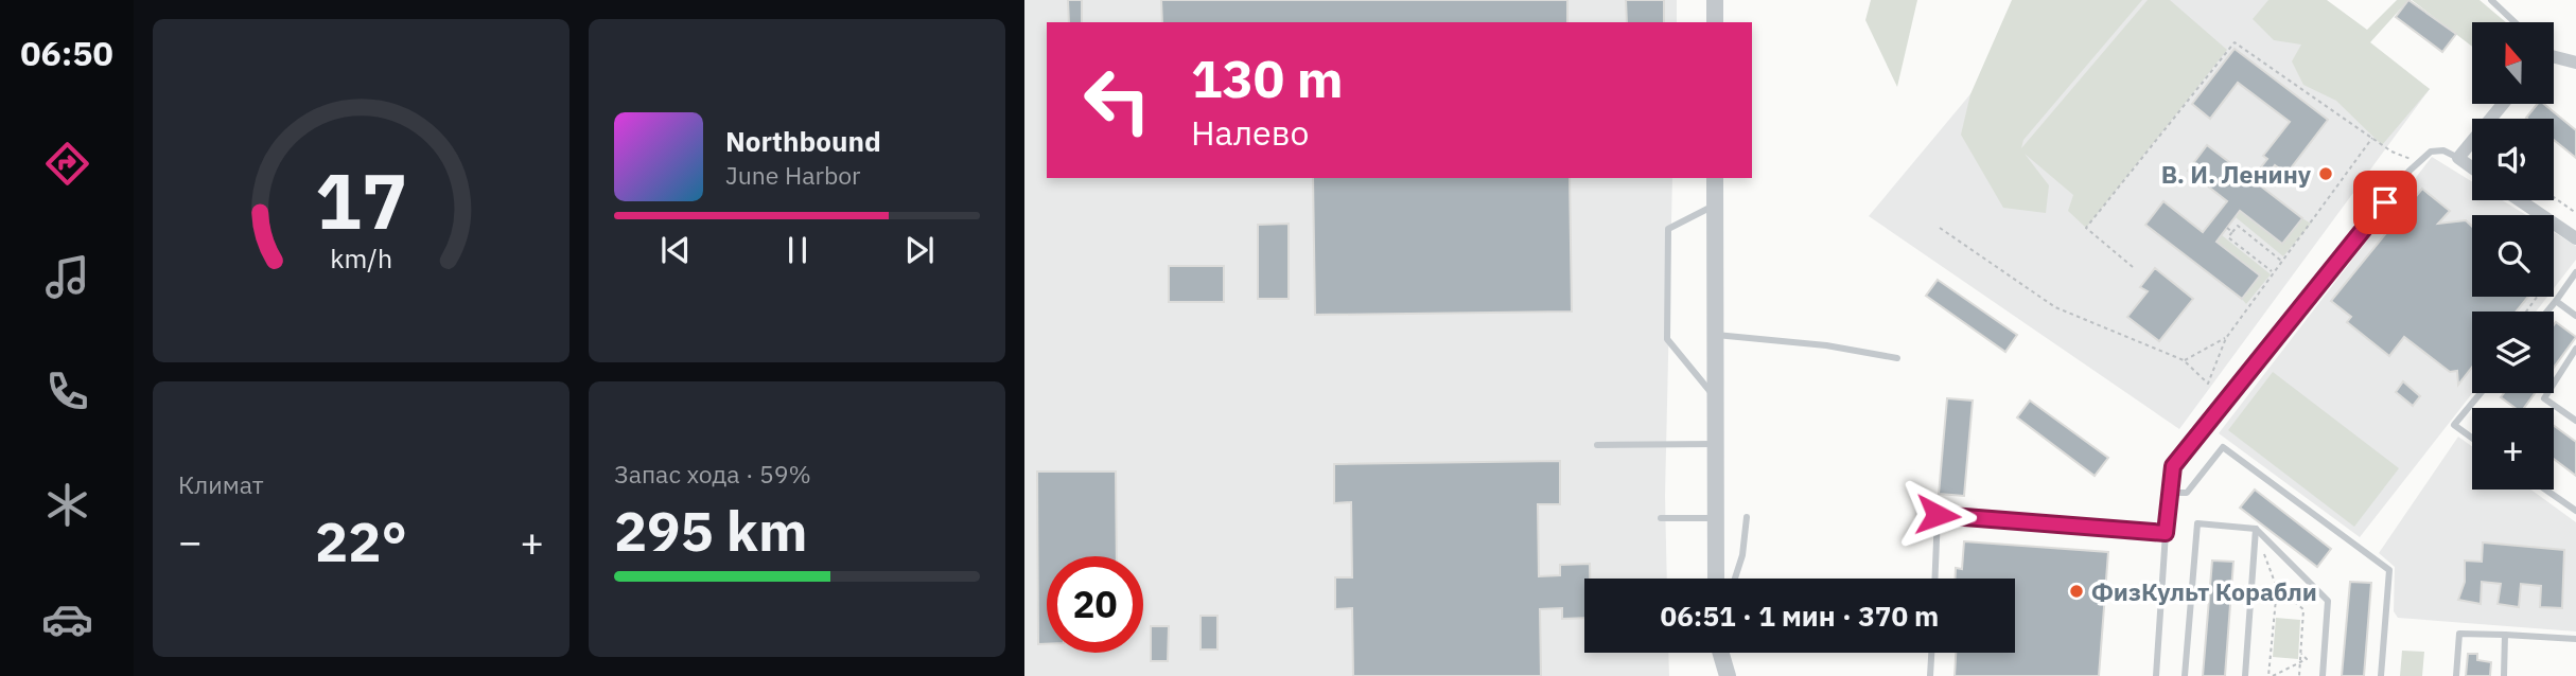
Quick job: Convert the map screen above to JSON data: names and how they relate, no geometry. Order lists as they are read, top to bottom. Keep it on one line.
{"places":["В. И. Ленину","ФизКульт Корабли"],"north":"top","page":{"tabs":"06:50","map_buttons":"+","turn":["130 m","Налево"],"song":["Northbound","June Harbor"],"tile":["Климат",["Запас хода · 59%","295 km"]],"heat":["−","22°","+"],"limit":"20","trip":"06:51 · 1 мин · 370 m","gauge":["17","km/h"]}}
